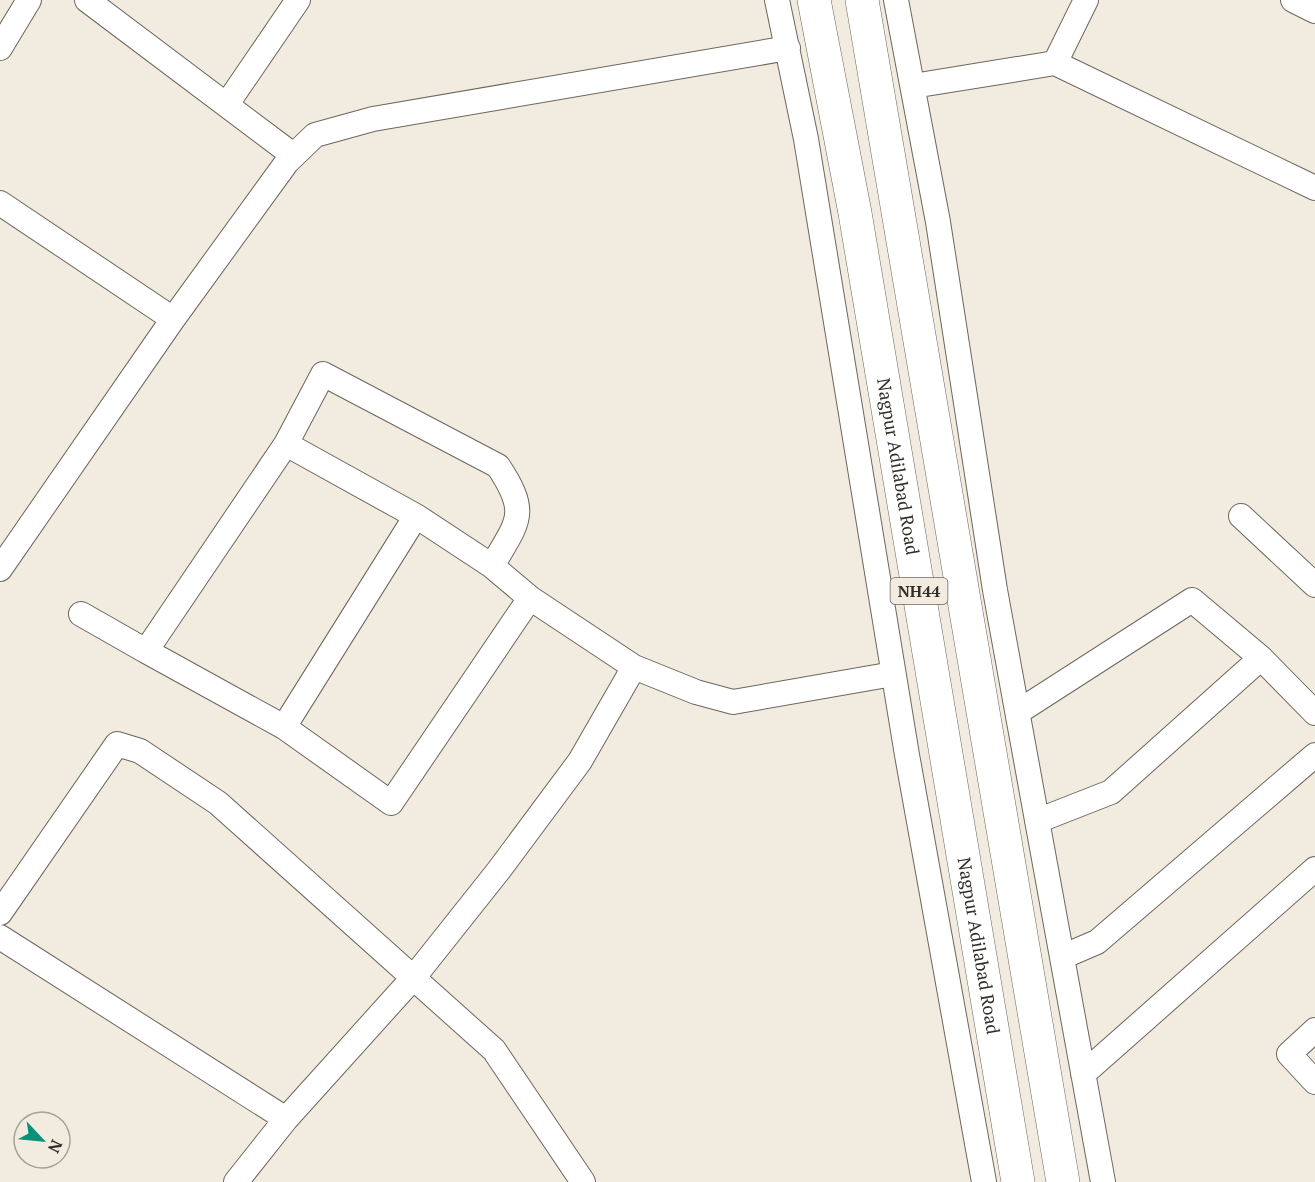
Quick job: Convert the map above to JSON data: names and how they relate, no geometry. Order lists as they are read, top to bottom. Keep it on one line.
{"streets":{"highway":["Nagpur Adilabad Road","NH44"]},"north":"bottom right"}
